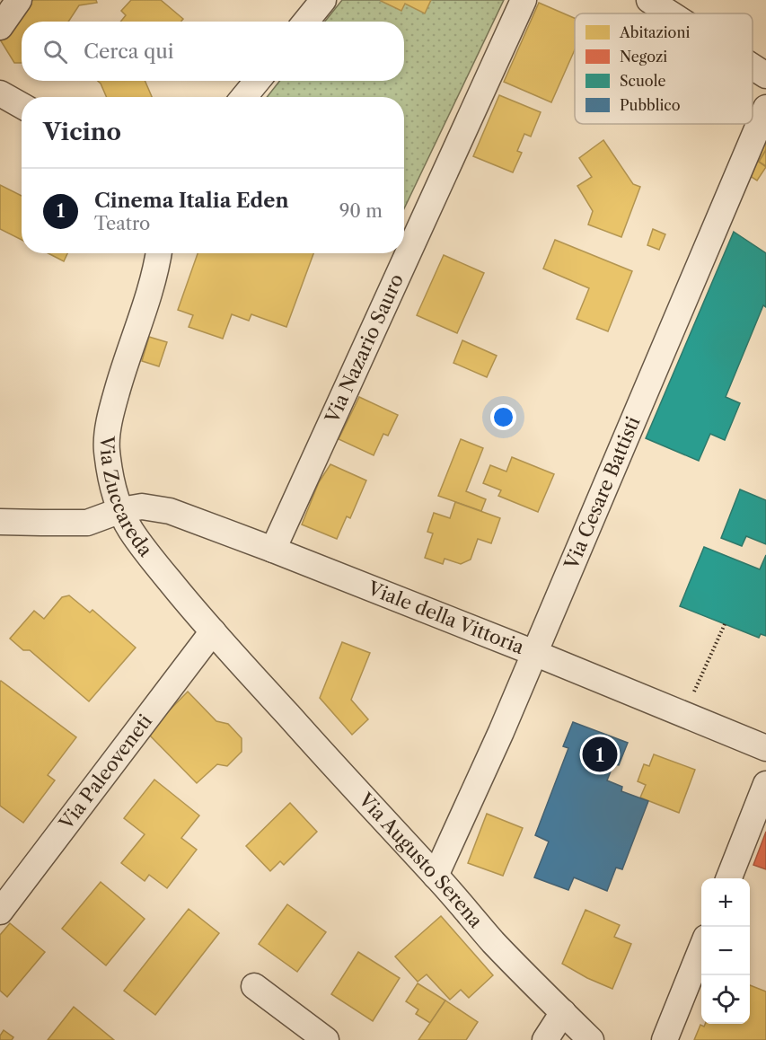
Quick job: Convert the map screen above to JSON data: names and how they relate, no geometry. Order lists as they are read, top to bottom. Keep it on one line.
{"streets":{"street":["Via Nazario Sauro","Via Cesare Battisti","Via Zuccareda","Viale della Vittoria","Via Paleoveneti","Via Augusto Serena"]},"crossings":[["Via Nazario Sauro","Viale della Vittoria"],["Via Cesare Battisti","Viale della Vittoria"],["Via Cesare Battisti","Via Augusto Serena"],["Via Zuccareda","Viale della Vittoria"],["Via Zuccareda","Via Paleoveneti"],["Via Zuccareda","Via Augusto Serena"]],"legend":["Abitazioni","Negozi","Scuole","Pubblico"],"page":{"search":"Cerca qui","heading":"Vicino","list":[{"mark":"1","name":"Cinema Italia Eden","note":"Teatro","value":"90 m"}],"pins":"1","map_buttons":["+","−"]}}
